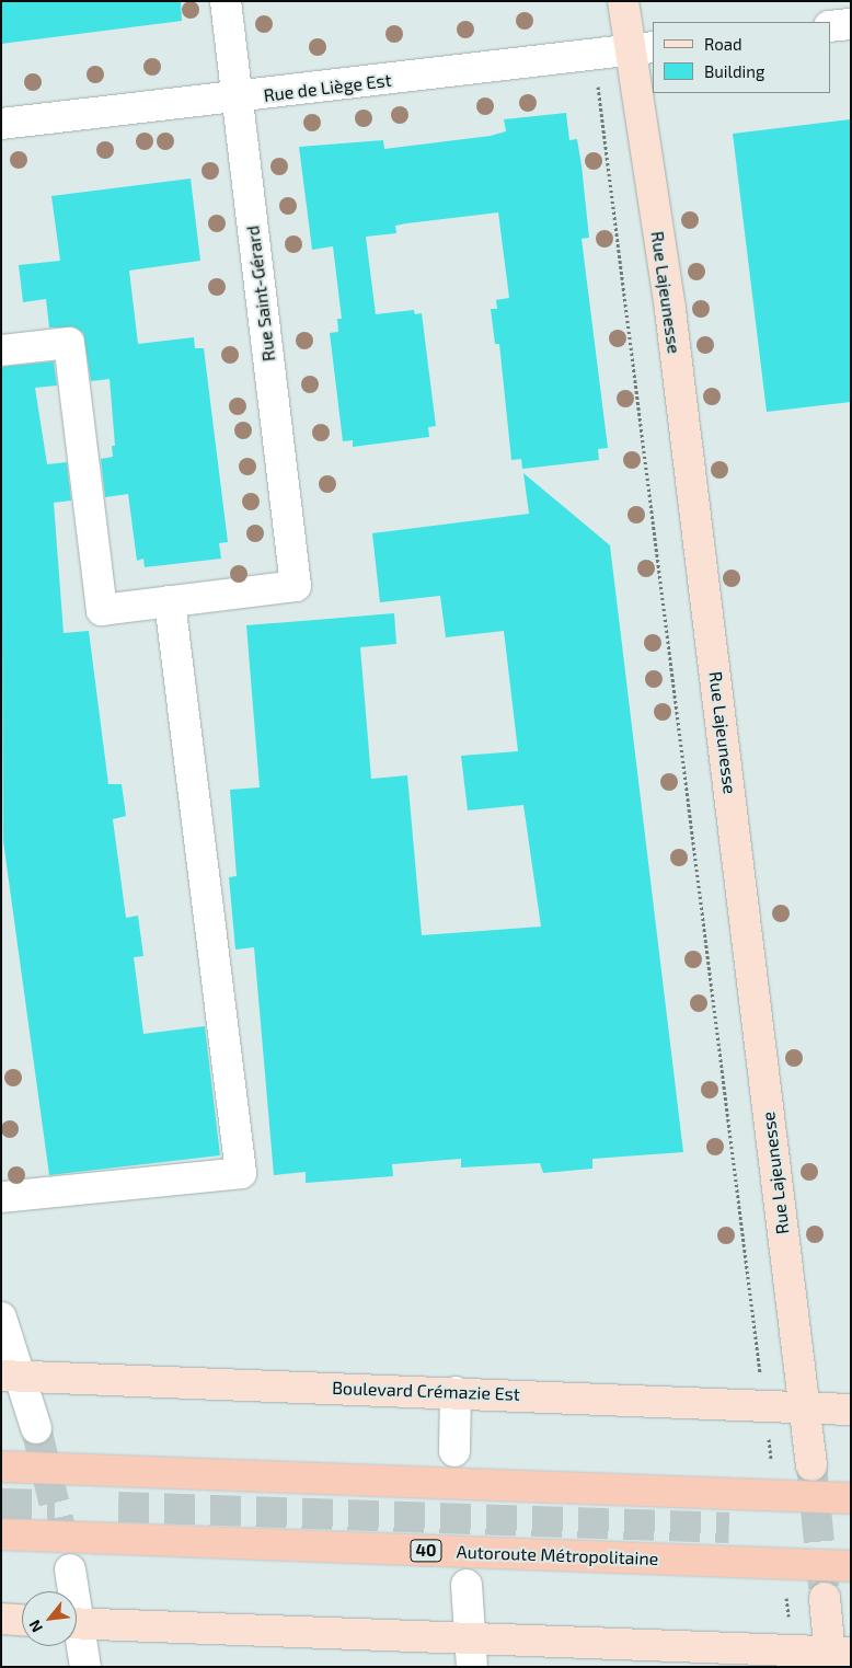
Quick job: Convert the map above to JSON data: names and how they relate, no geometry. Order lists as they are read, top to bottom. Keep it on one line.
{"streets":{"highway":["40","Autoroute Métropolitaine"],"main road":["Rue Lajeunesse","Boulevard Crémazie Est"],"street":["Rue de Liège Est","Rue Saint-Gérard"]},"crossings":[["Rue de Liège Est","Rue Lajeunesse"],["Rue de Liège Est","Rue Saint-Gérard"],["Rue Lajeunesse","Boulevard Crémazie Est"]],"legend":["Road","Building"],"north":"bottom left"}
